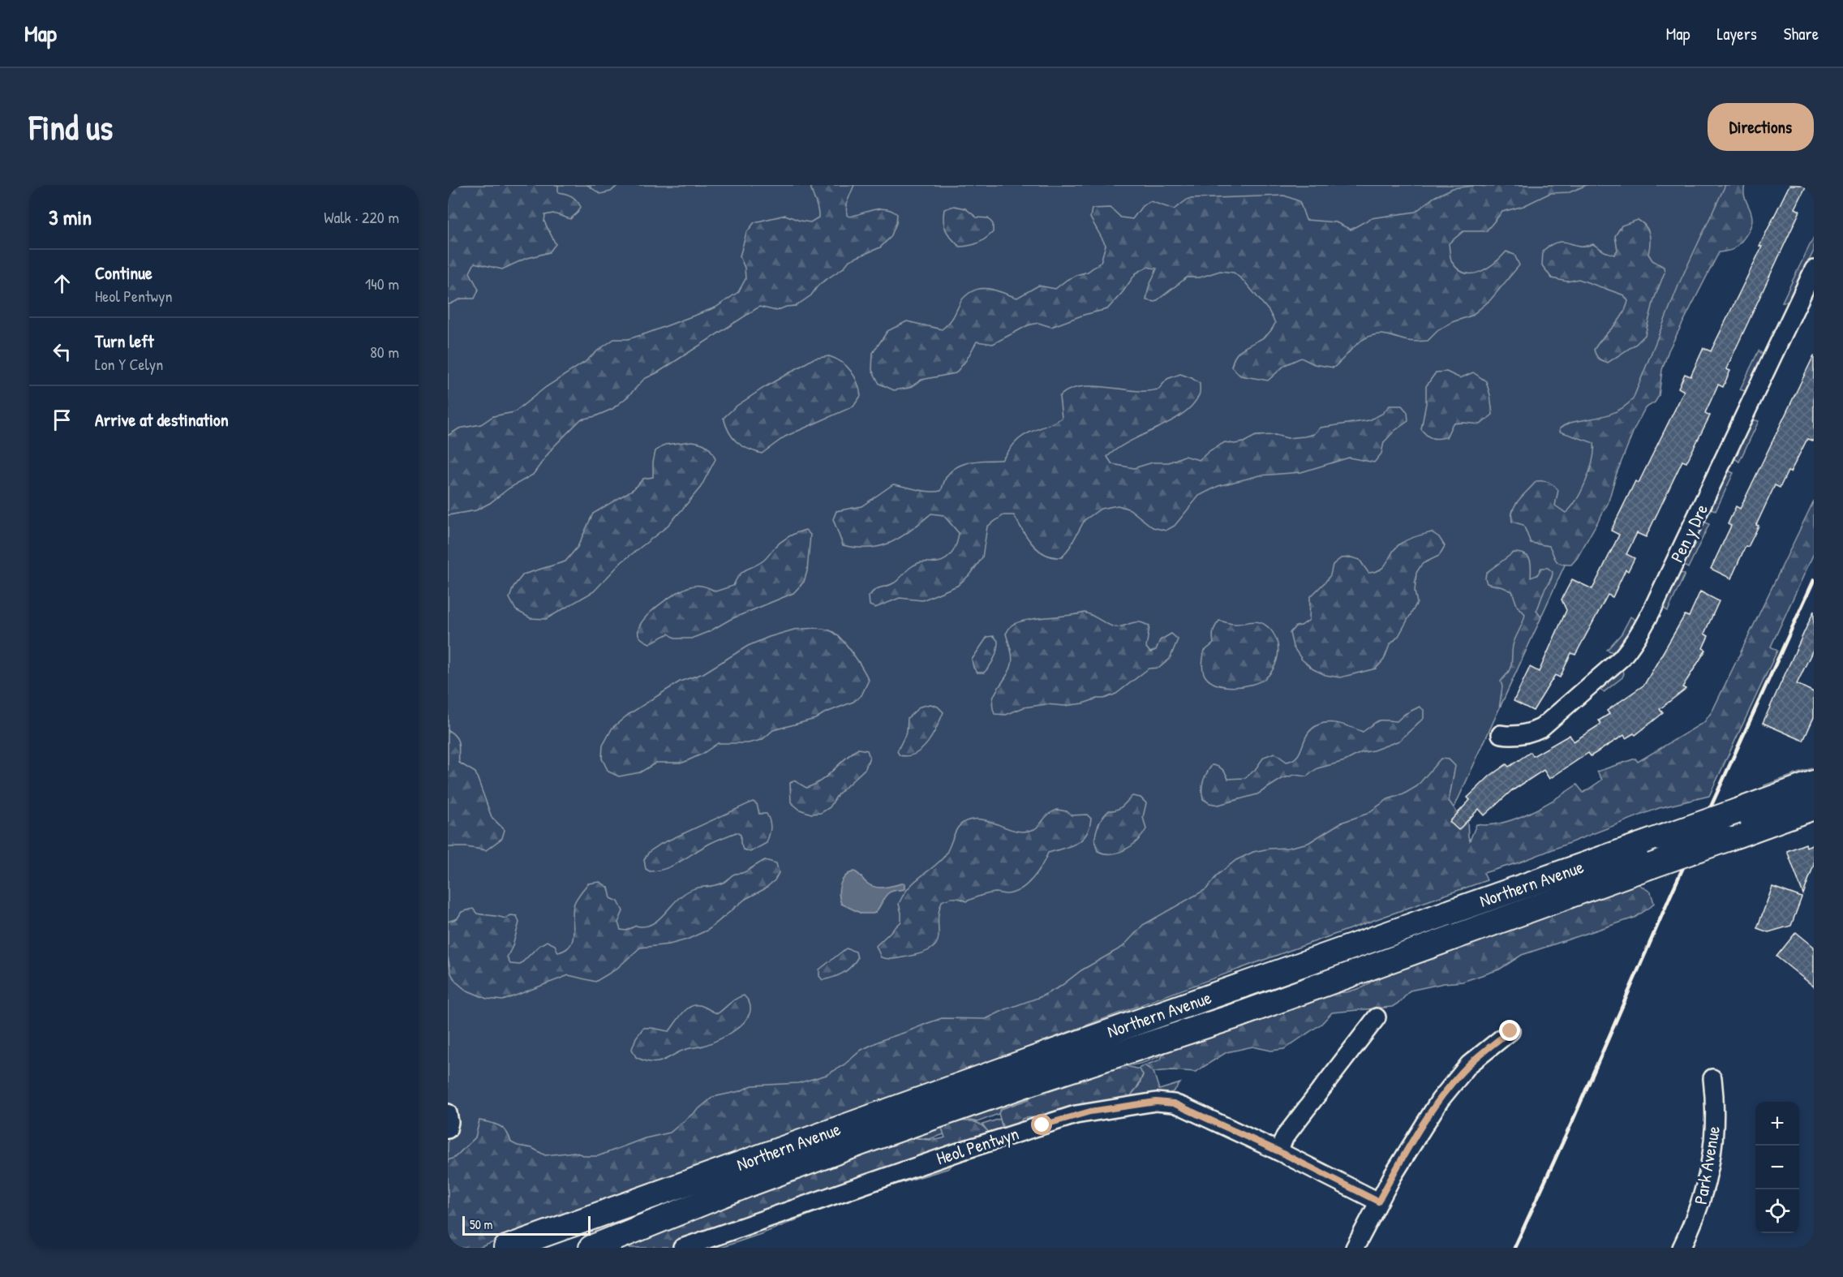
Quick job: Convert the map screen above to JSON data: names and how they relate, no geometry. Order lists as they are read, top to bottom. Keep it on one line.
{"streets":{"highway":["Northern Avenue"],"street":["Pen y Dre","Heol Pentwyn","Park Avenue"]},"scale_bar":"50 m","page":{"header":"Map","nav":["Map","Layers","Share"],"buttons":"Directions","title":"Find us","heading":["3 min","Walk · 220 m"],"list":[["Continue","Heol Pentwyn","140 m"],["Turn left","Lon Y Celyn","80 m"],"Arrive at destination"],"map_buttons":["+","−"],"scale":"50 m"}}
